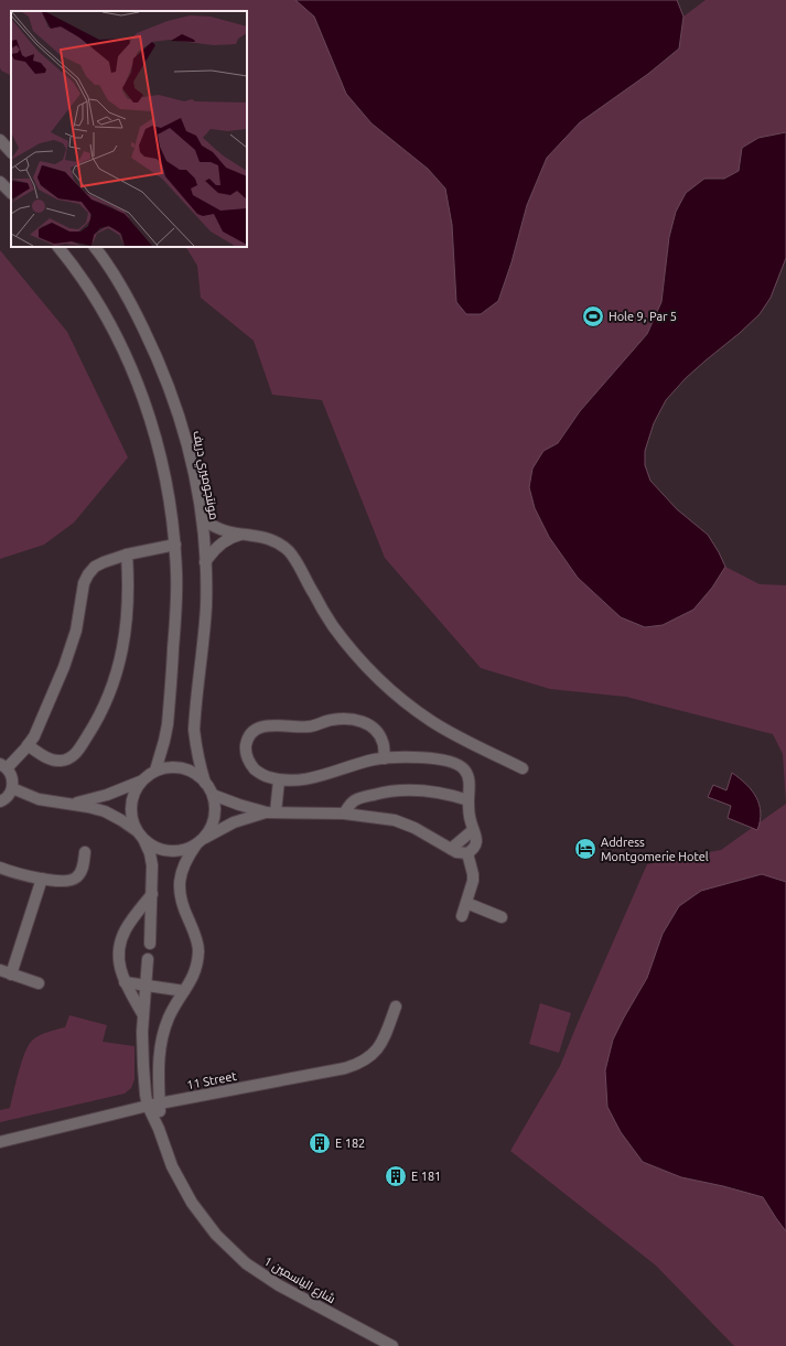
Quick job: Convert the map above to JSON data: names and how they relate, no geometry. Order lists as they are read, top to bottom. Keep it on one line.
{"streets":{"street":["مونتجوميري دريف","11 Street","شارع الياسمين 1"]},"crossings":[["11 Street","شارع الياسمين 1"]],"places":{"sports":["Hole 9, Par 5"],"hotel":["Address Montgomerie Hotel"],"building":["E 182","E 181"]}}
